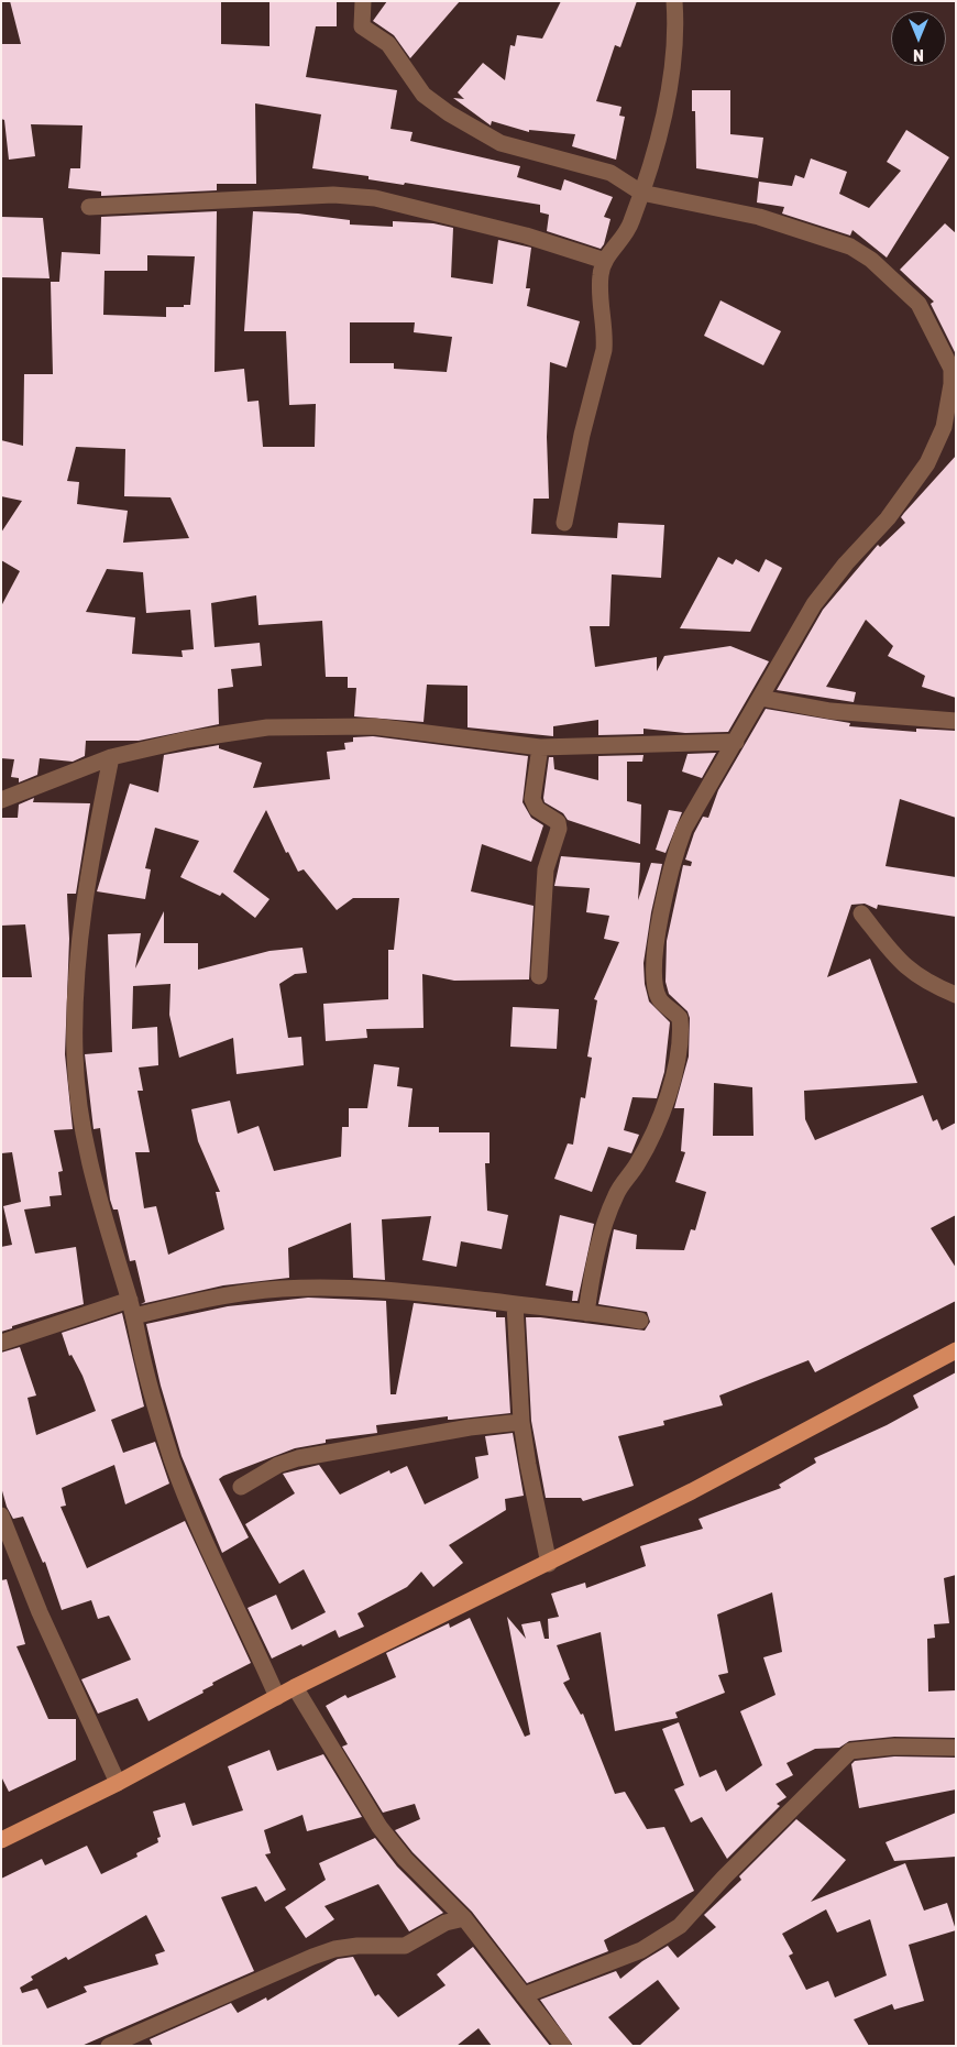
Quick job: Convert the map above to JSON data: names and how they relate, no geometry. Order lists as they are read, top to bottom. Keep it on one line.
{"north":"bottom"}
